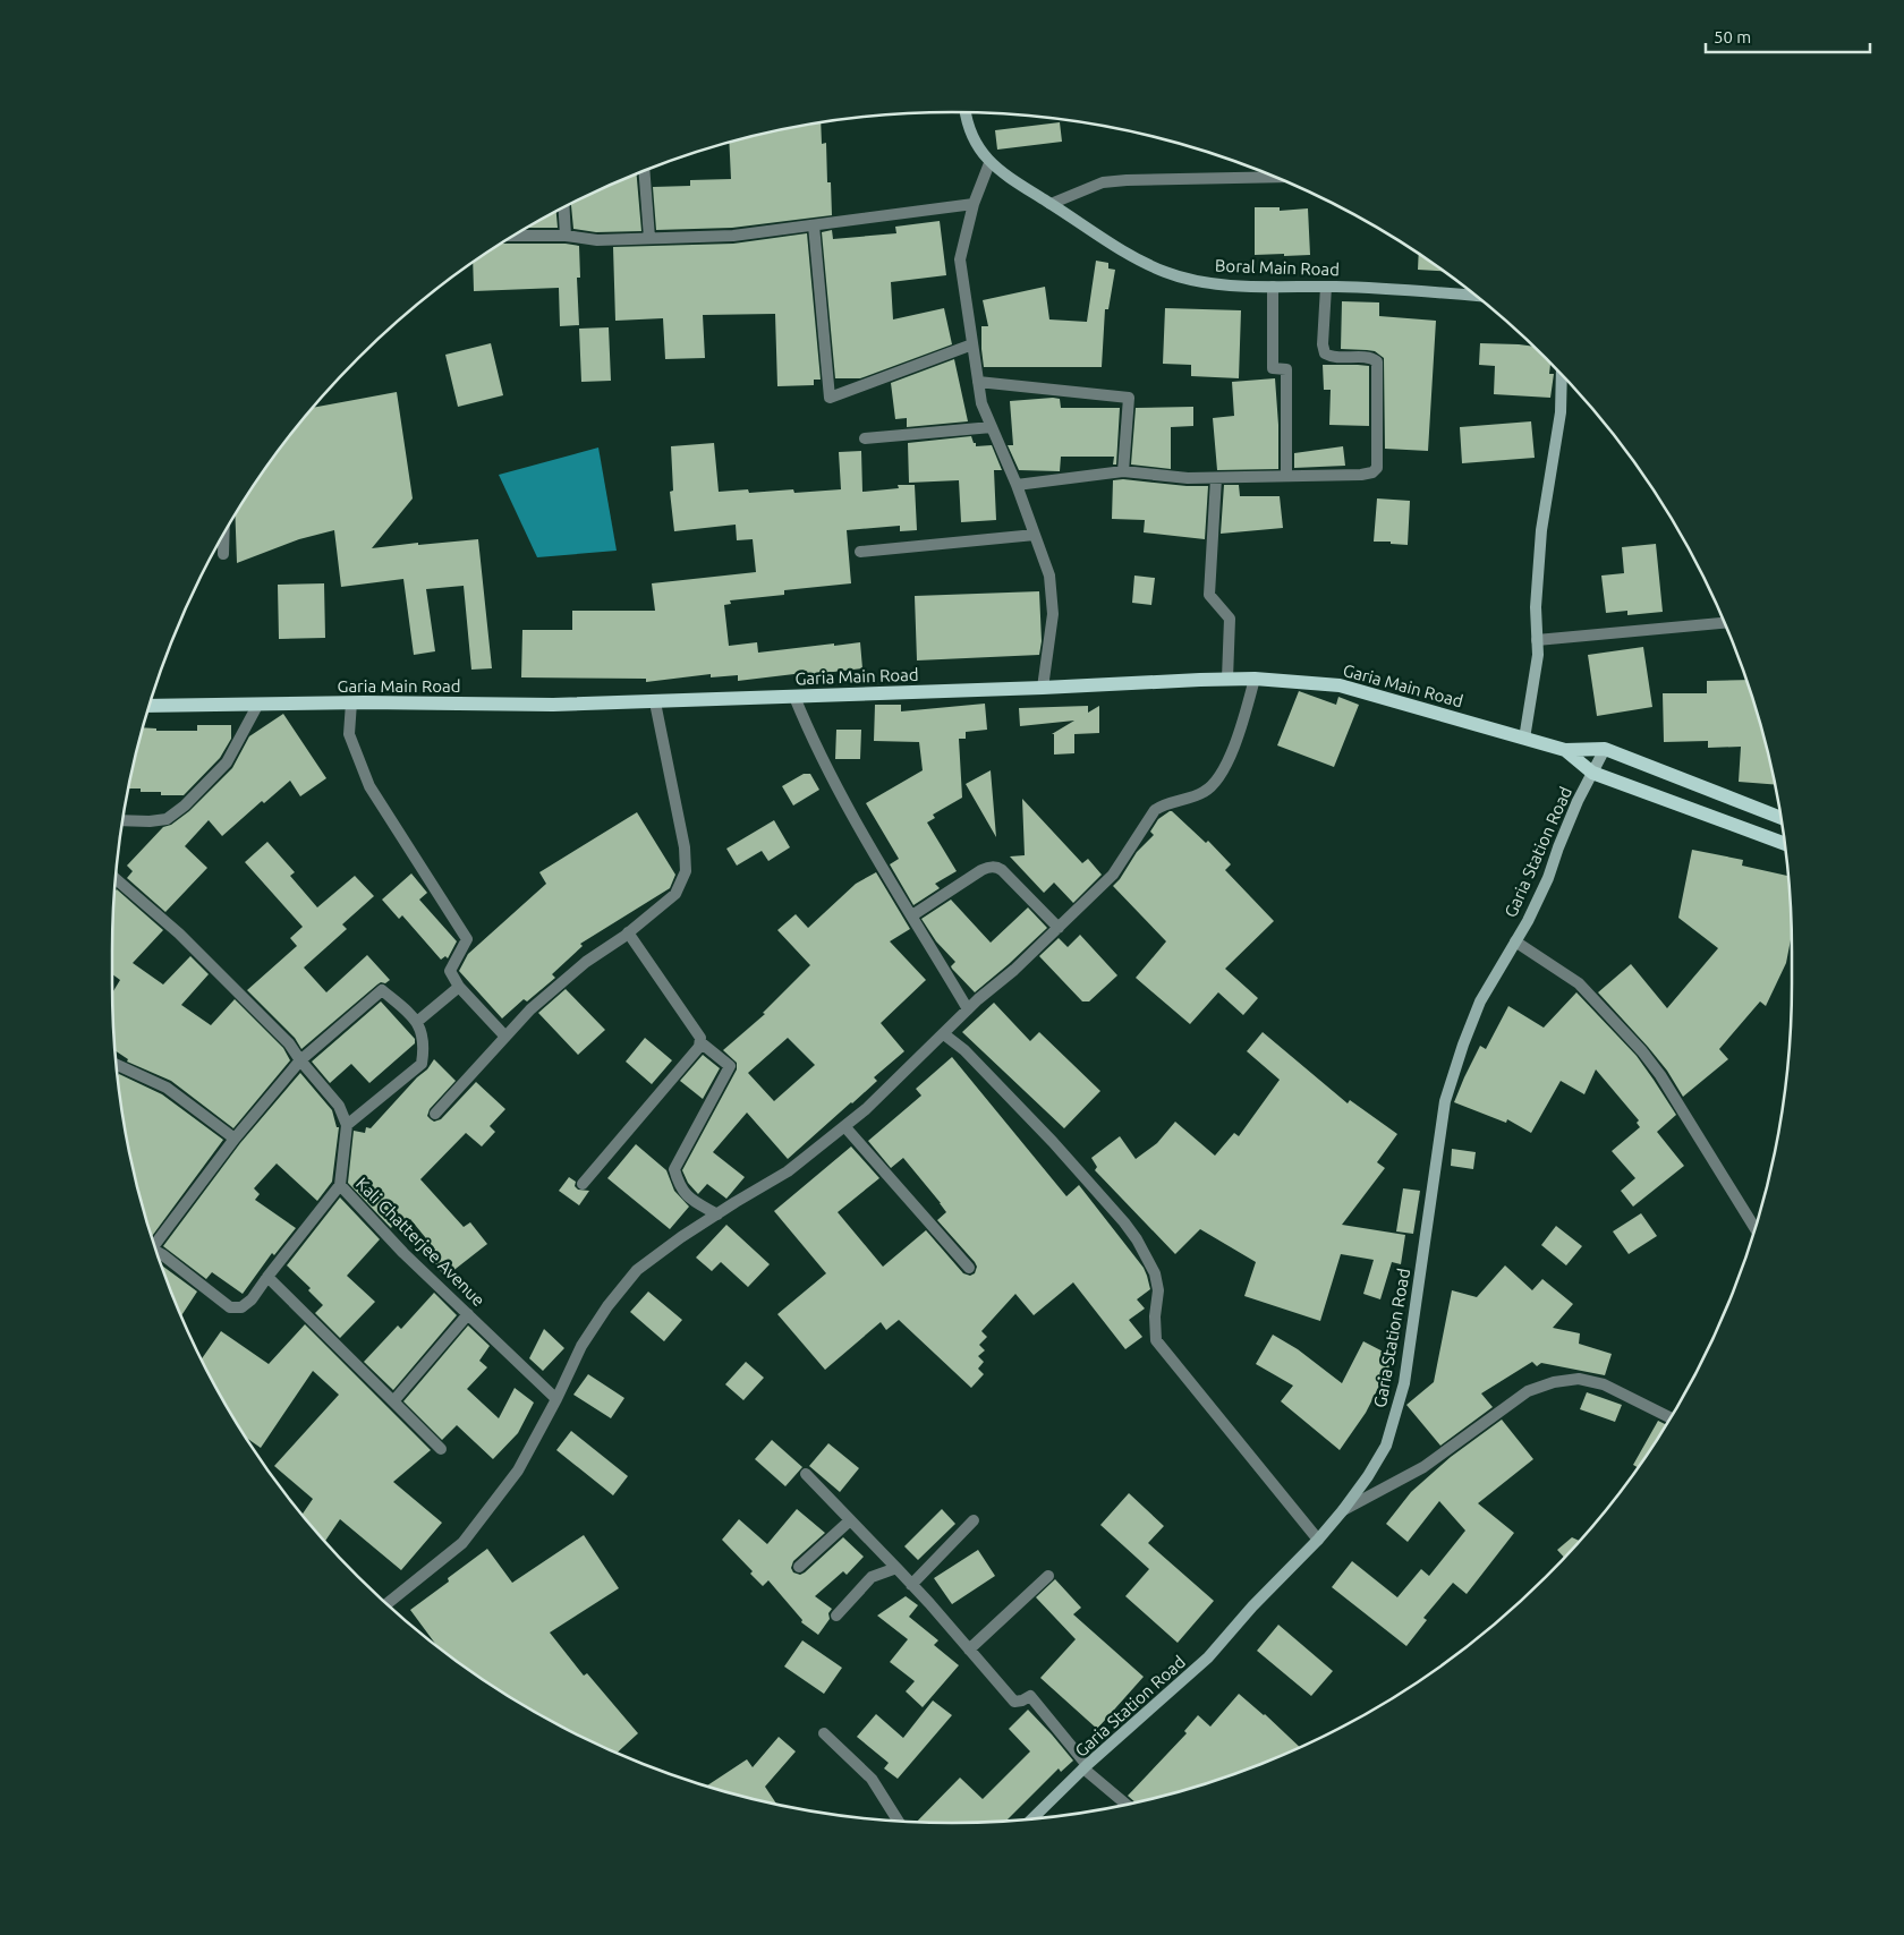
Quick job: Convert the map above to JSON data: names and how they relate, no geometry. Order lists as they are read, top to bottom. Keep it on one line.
{"streets":{"main road":["Boral Main Road","Garia Main Road","Garia Station Road"],"street":["Kali Chatterjee Avenue"]},"crossings":[["Garia Main Road","Garia Station Road"]],"scale_bar":"50 m"}
